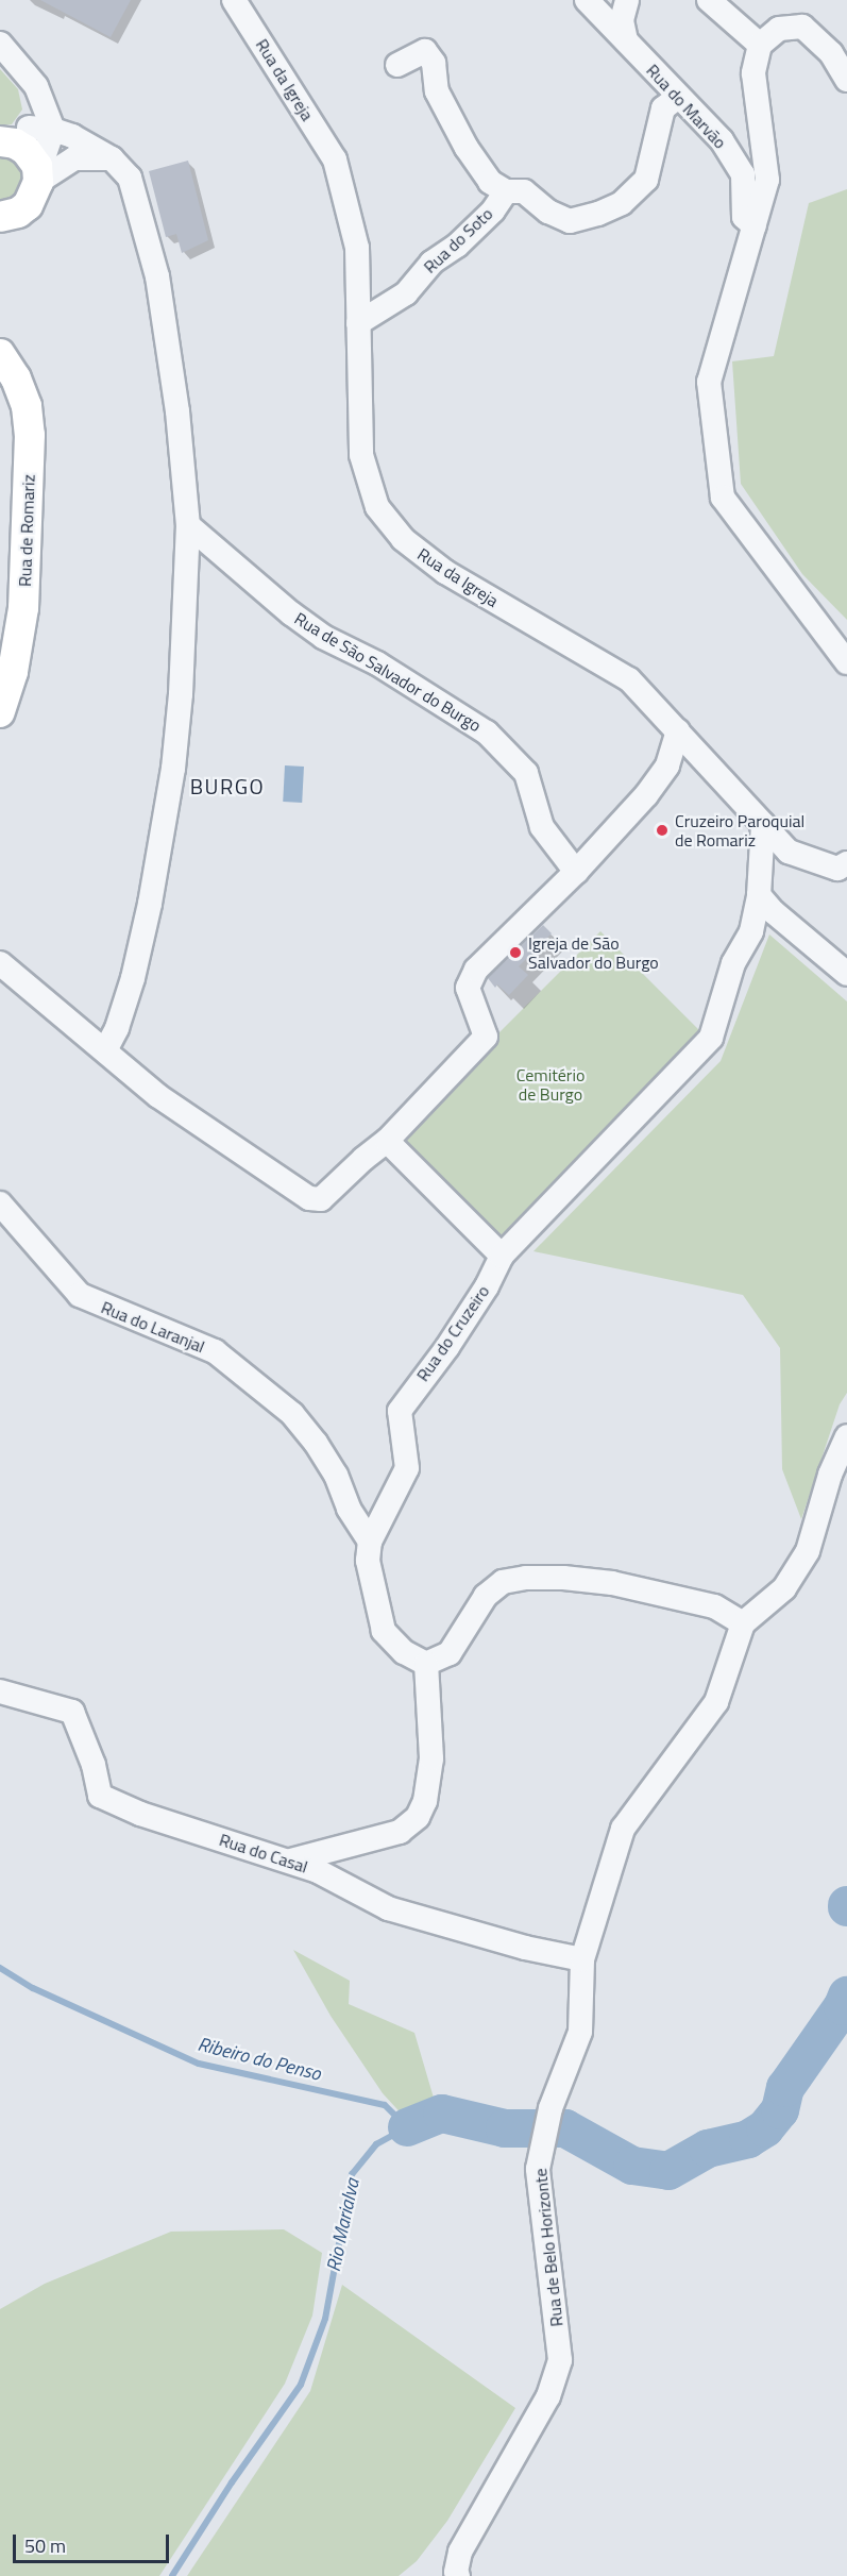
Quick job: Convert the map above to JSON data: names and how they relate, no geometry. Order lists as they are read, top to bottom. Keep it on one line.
{"streets":{"main road":["Rua de Romariz"],"street":["Rua da Igreja","Rua do Marvão","Rua do Soto","Rua de São Salvador do Burgo","Rua do Laranjal","Rua do Cruzeiro","Rua do Casal","Rua de Belo Horizonte"]},"crossings":[["Rua da Igreja","Rua do Soto"],["Rua da Igreja","Rua do Cruzeiro"],["Rua do Marvão","Rua do Soto"],["Rua do Laranjal","Rua do Cruzeiro"],["Rua do Casal","Rua de Belo Horizonte"]],"districts":["BURGO"],"water":["Ribeiro do Penso","Rio Marialva"],"parks":["Cemitério de Burgo"],"places":["Cruzeiro Paroquial de Romariz","Igreja de São Salvador do Burgo"],"scale_bar":"50 m"}
